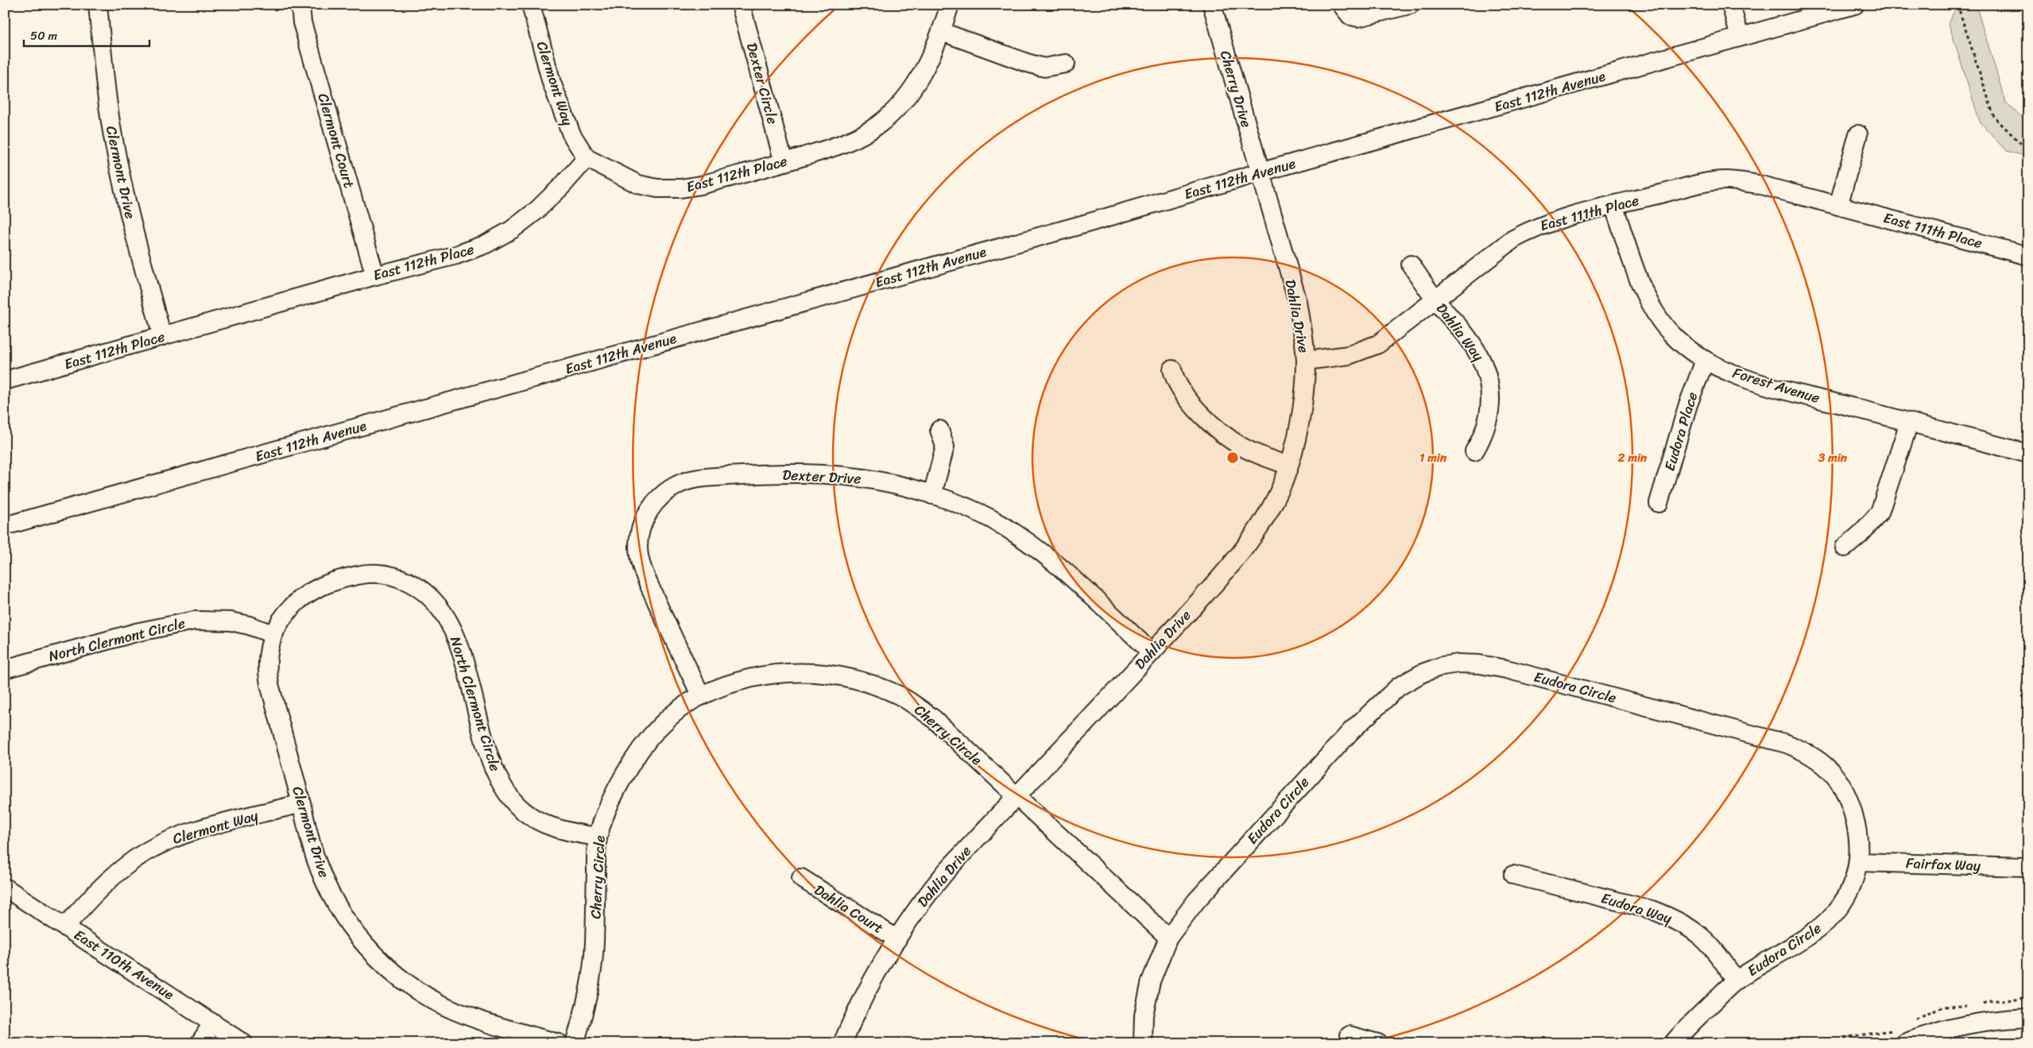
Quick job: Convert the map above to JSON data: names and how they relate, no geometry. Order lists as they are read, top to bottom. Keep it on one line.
{"streets":{"street":["Clermont Way","Dexter Circle","Cherry Drive","East 112th Avenue","Clermont Court","Clermont Drive","East 112th Place","East 111th Place","Dahlia Drive","Dahlia Way","Forest Avenue","Eudora Place","Dexter Drive","North Clermont Circle","Eudora Circle","Cherry Circle","Fairfax Way","Eudora Way","Dahlia Court","East 110th Avenue"]},"crossings":[["Clermont Way","Clermont Drive"],["Clermont Way","East 112th Place"],["Clermont Way","East 110th Avenue"],["Dexter Circle","East 112th Place"],["Cherry Drive","East 112th Avenue"],["Cherry Drive","Dahlia Drive"],["East 112th Avenue","Dahlia Drive"],["Clermont Court","East 112th Place"],["Clermont Drive","East 112th Place"],["Clermont Drive","North Clermont Circle"],["East 111th Place","Dahlia Drive"],["East 111th Place","Dahlia Way"],["East 111th Place","Forest Avenue"],["Dahlia Drive","Dexter Drive"],["Dahlia Drive","Cherry Circle"],["Dahlia Drive","Dahlia Court"],["Forest Avenue","Eudora Place"],["Dexter Drive","Cherry Circle"],["North Clermont Circle","Cherry Circle"],["Eudora Circle","Cherry Circle"],["Eudora Circle","Fairfax Way"],["Eudora Circle","Eudora Way"]],"scale_bar":"50 m","rings":["1 min","2 min","3 min"]}
